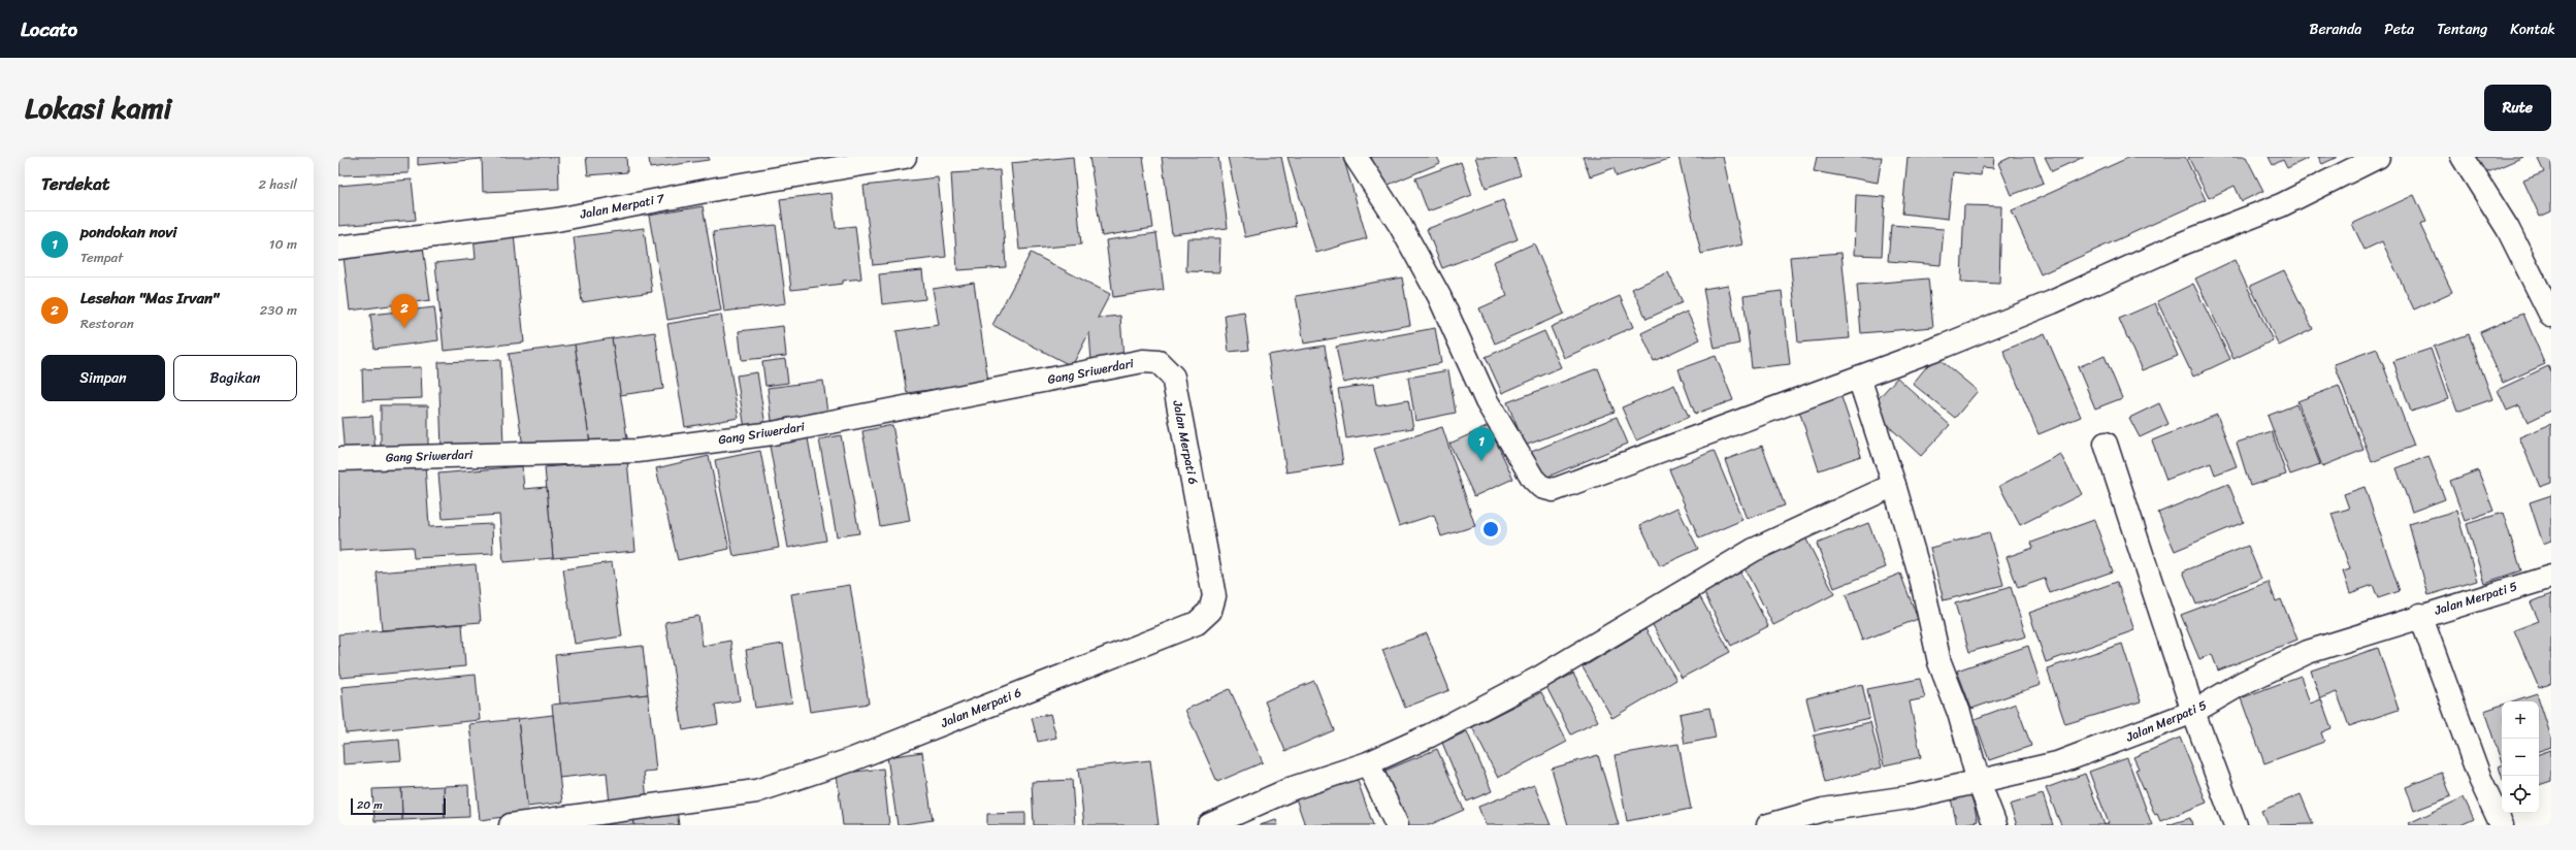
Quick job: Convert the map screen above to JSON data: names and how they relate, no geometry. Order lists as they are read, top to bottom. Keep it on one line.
{"streets":{"street":["Jalan Merpati 7","Gang Sriwerdari","Jalan Merpati 6","Jalan Merpati 5"]},"crossings":[["Gang Sriwerdari","Jalan Merpati 6"]],"scale_bar":"20 m","page":{"header":"Locato","nav":["Beranda","Peta","Tentang","Kontak"],"title":"Lokasi kami","buttons":["Rute",["Simpan","Bagikan"]],"heading":["Terdekat","2 hasil"],"list":[{"mark":"1","name":"pondokan novi","note":"Tempat","value":"10 m"},{"mark":"2","name":"Lesehan \"Mas Irvan\"","note":"Restoran","value":"230 m"}],"pins":["2","1"],"map_buttons":["+","−"],"scale":"20 m"}}
